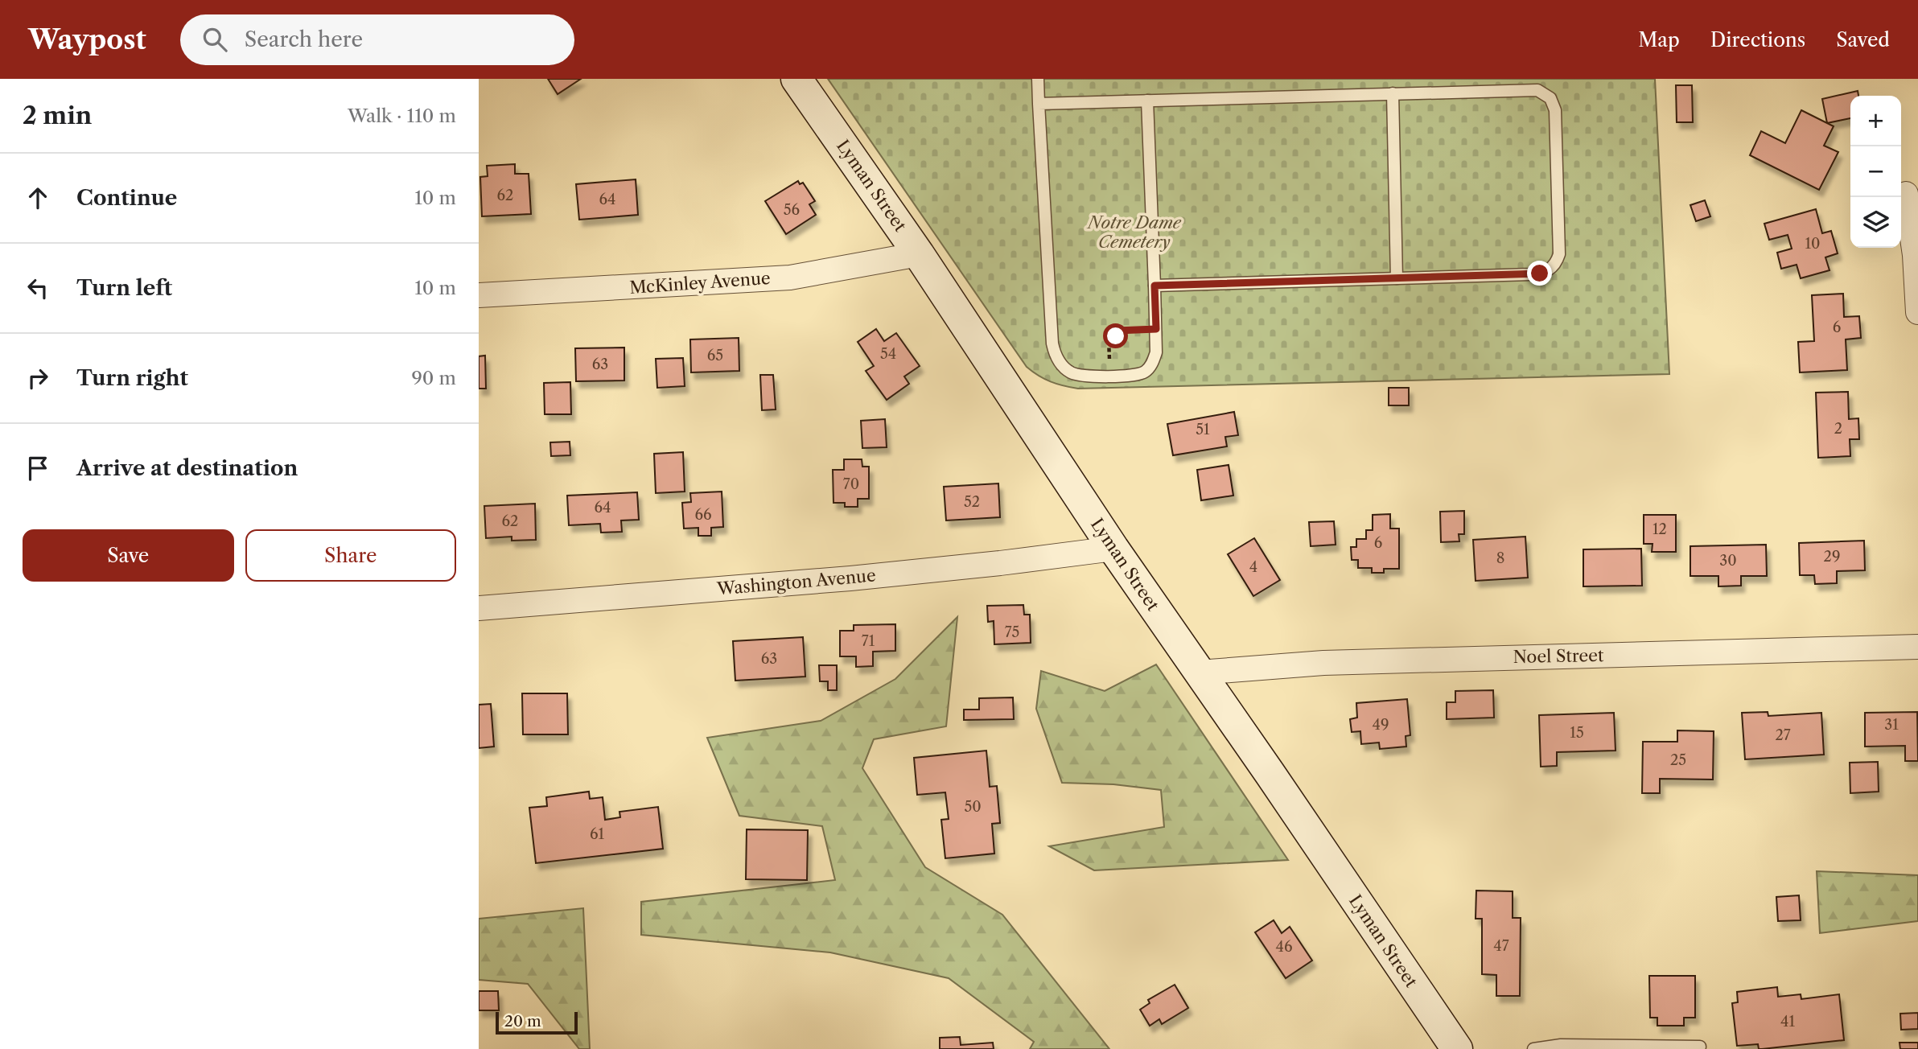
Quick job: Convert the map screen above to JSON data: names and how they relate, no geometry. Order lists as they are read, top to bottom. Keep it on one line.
{"streets":{"main road":["Lyman Street"],"street":["McKinley Avenue","Washington Avenue","Noel Street"]},"crossings":[["Lyman Street","McKinley Avenue"],["Lyman Street","Washington Avenue"],["Lyman Street","Noel Street"]],"parks":["Notre Dame Cemetery"],"house_numbers":["62","64","56","10","6","54","65","63","2","51","70","52","64","66","62","12","6","29","8","30","4","75","71","63","49","31","15","27","25","50","61","47","46","41"],"scale_bar":"20 m","page":{"header":"Waypost","search":"Search here","nav":["Map","Directions","Saved"],"heading":["2 min","Walk · 110 m"],"map_buttons":["+","−"],"list":[["Continue","10 m"],["Turn left","10 m"],["Turn right","90 m"],"Arrive at destination"],"buttons":["Save","Share"],"scale":"20 m"}}
